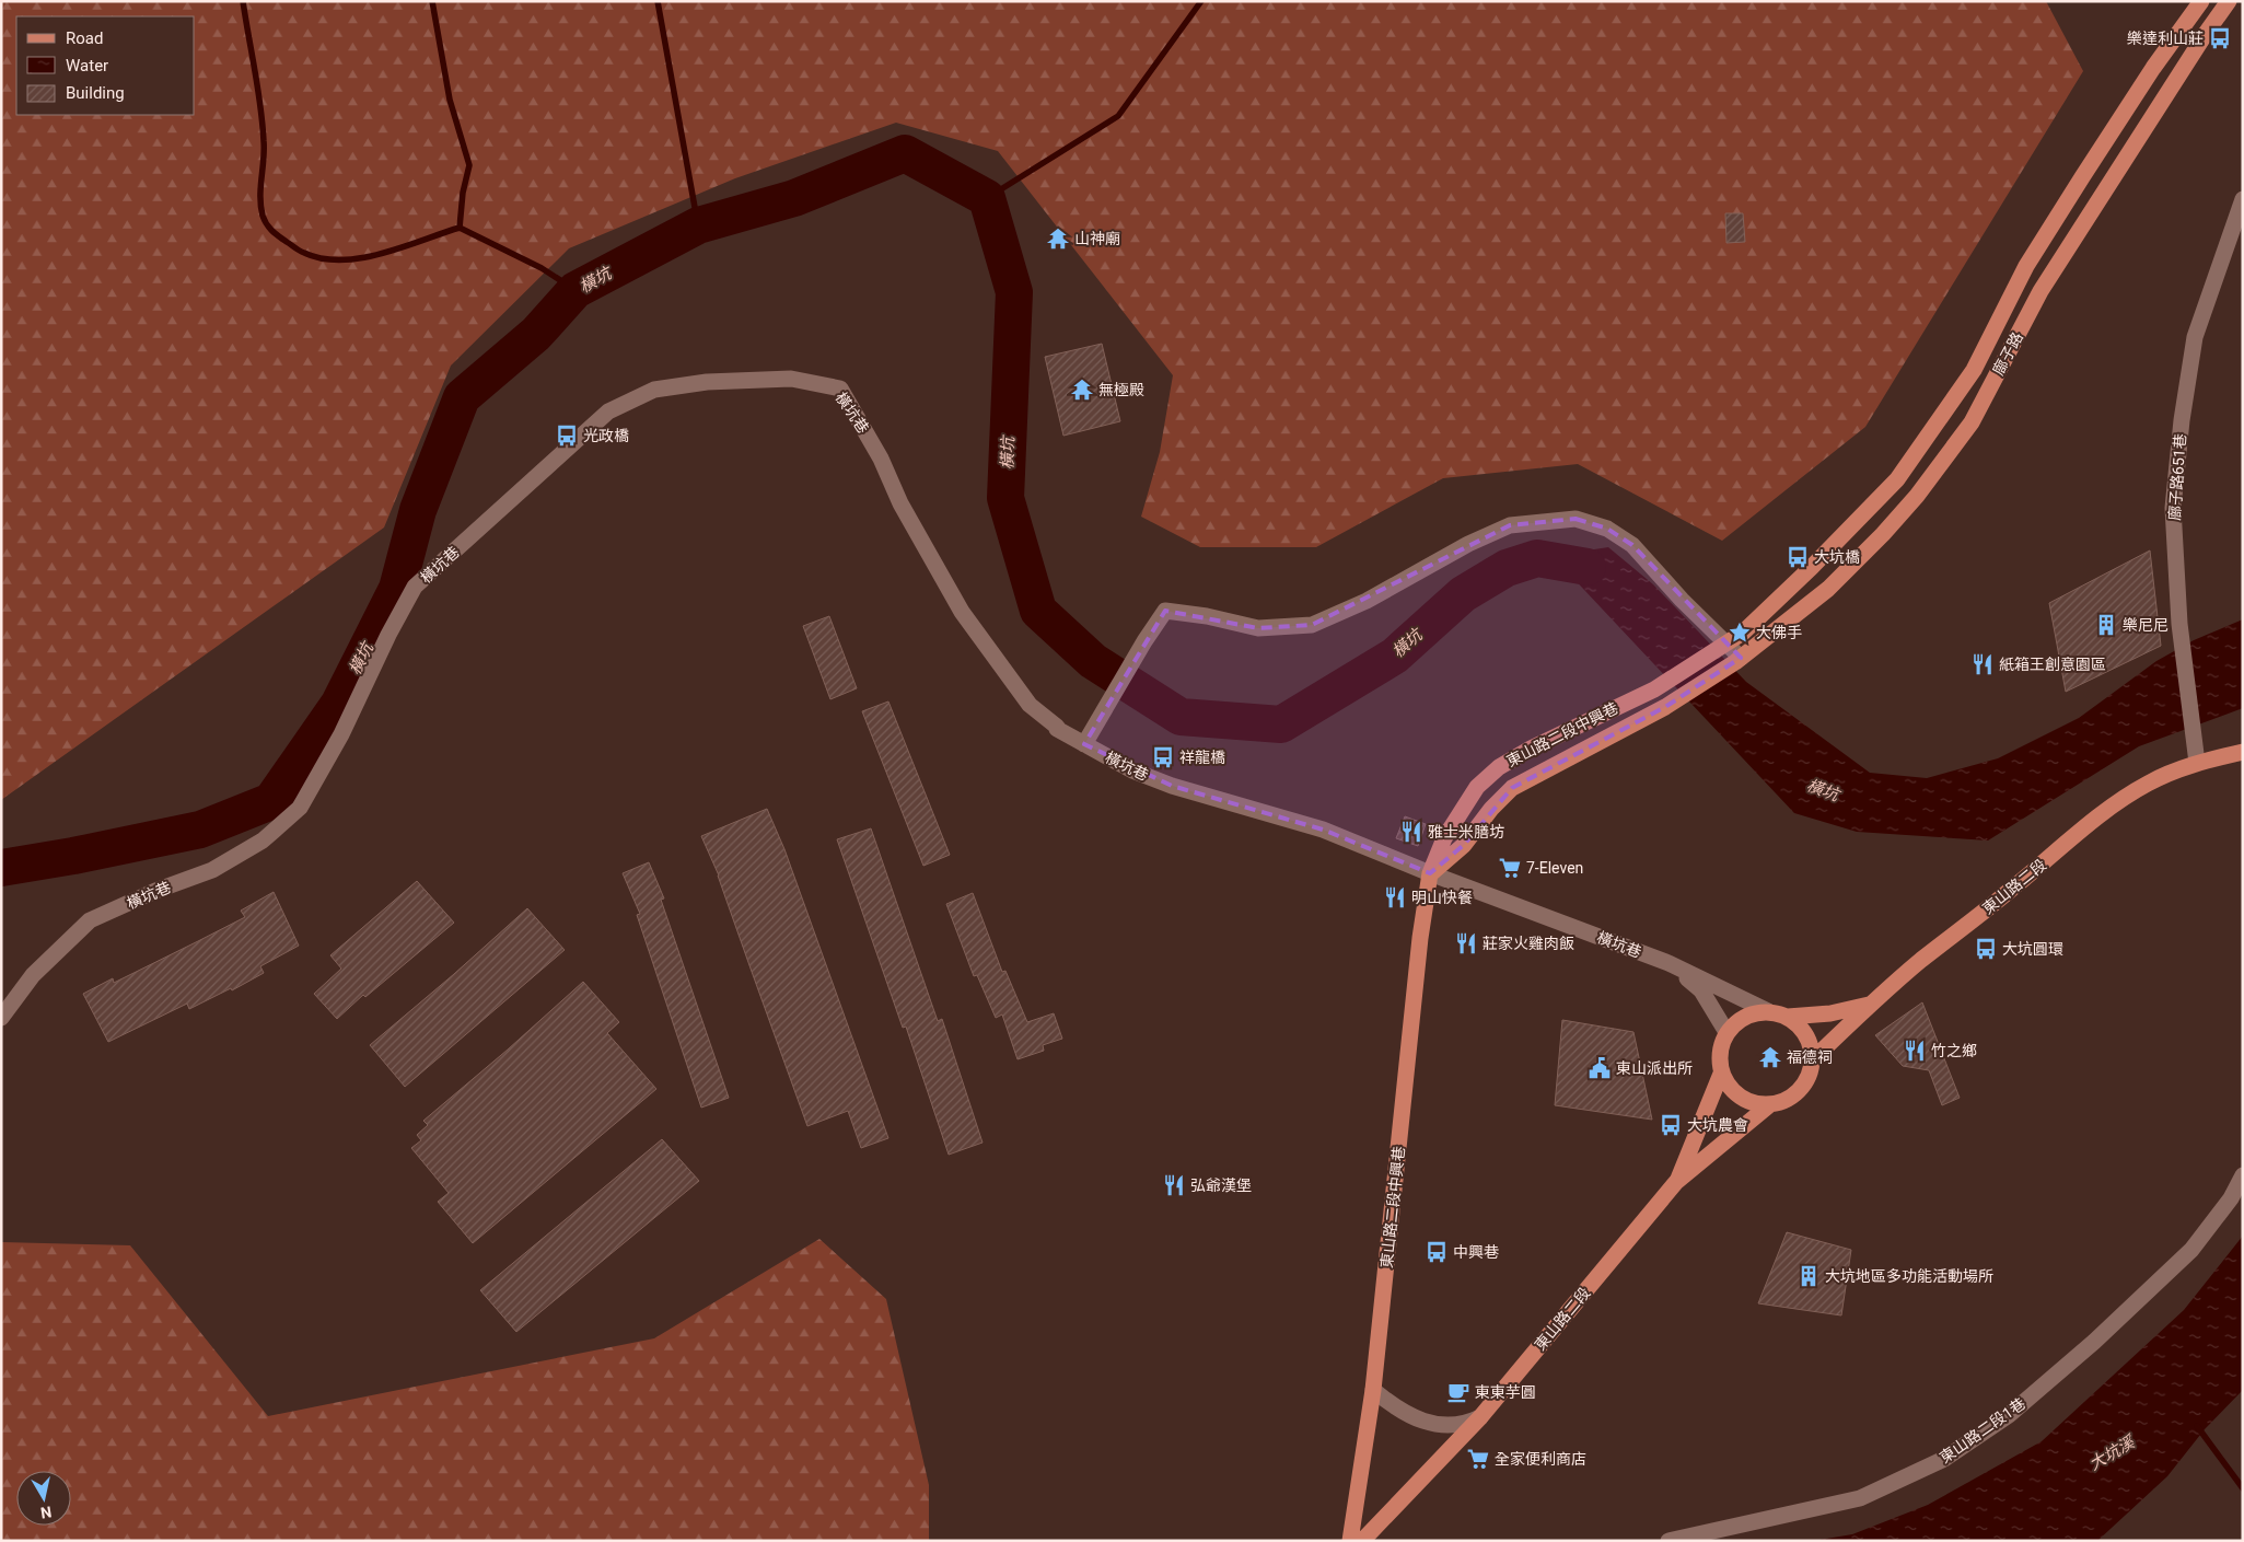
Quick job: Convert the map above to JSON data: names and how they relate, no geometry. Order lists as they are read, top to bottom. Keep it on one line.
{"streets":{"main road":["廍子路","東山路二段中興巷","東山路二段"],"street":["橫坑巷","廍子路651巷","東山路二段1巷"]},"crossings":[["廍子路","東山路二段中興巷"],["橫坑巷","東山路二段中興巷"],["橫坑巷","東山路二段"],["廍子路651巷","東山路二段"]],"water":["橫坑","大坑溪"],"places":{"bus stop":["樂達利山莊","光政橋","大坑橋","祥龍橋","大坑圓環","大坑農會","中興巷"],"temple":["山神廟","無極殿","福德祠"],"building":["樂尼尼","大坑地區多功能活動場所"],"place":["大佛手"],"restaurant":["紙箱王創意園區","雅士米膳坊","明山快餐","莊家火雞肉飯","竹之鄉","弘爺漢堡"],"supermarket":["7-Eleven","全家便利商店"],"public building":["東山派出所"],"cafe":["東東芋圓"]},"legend":["Road","Water","Building"],"north":"bottom"}
